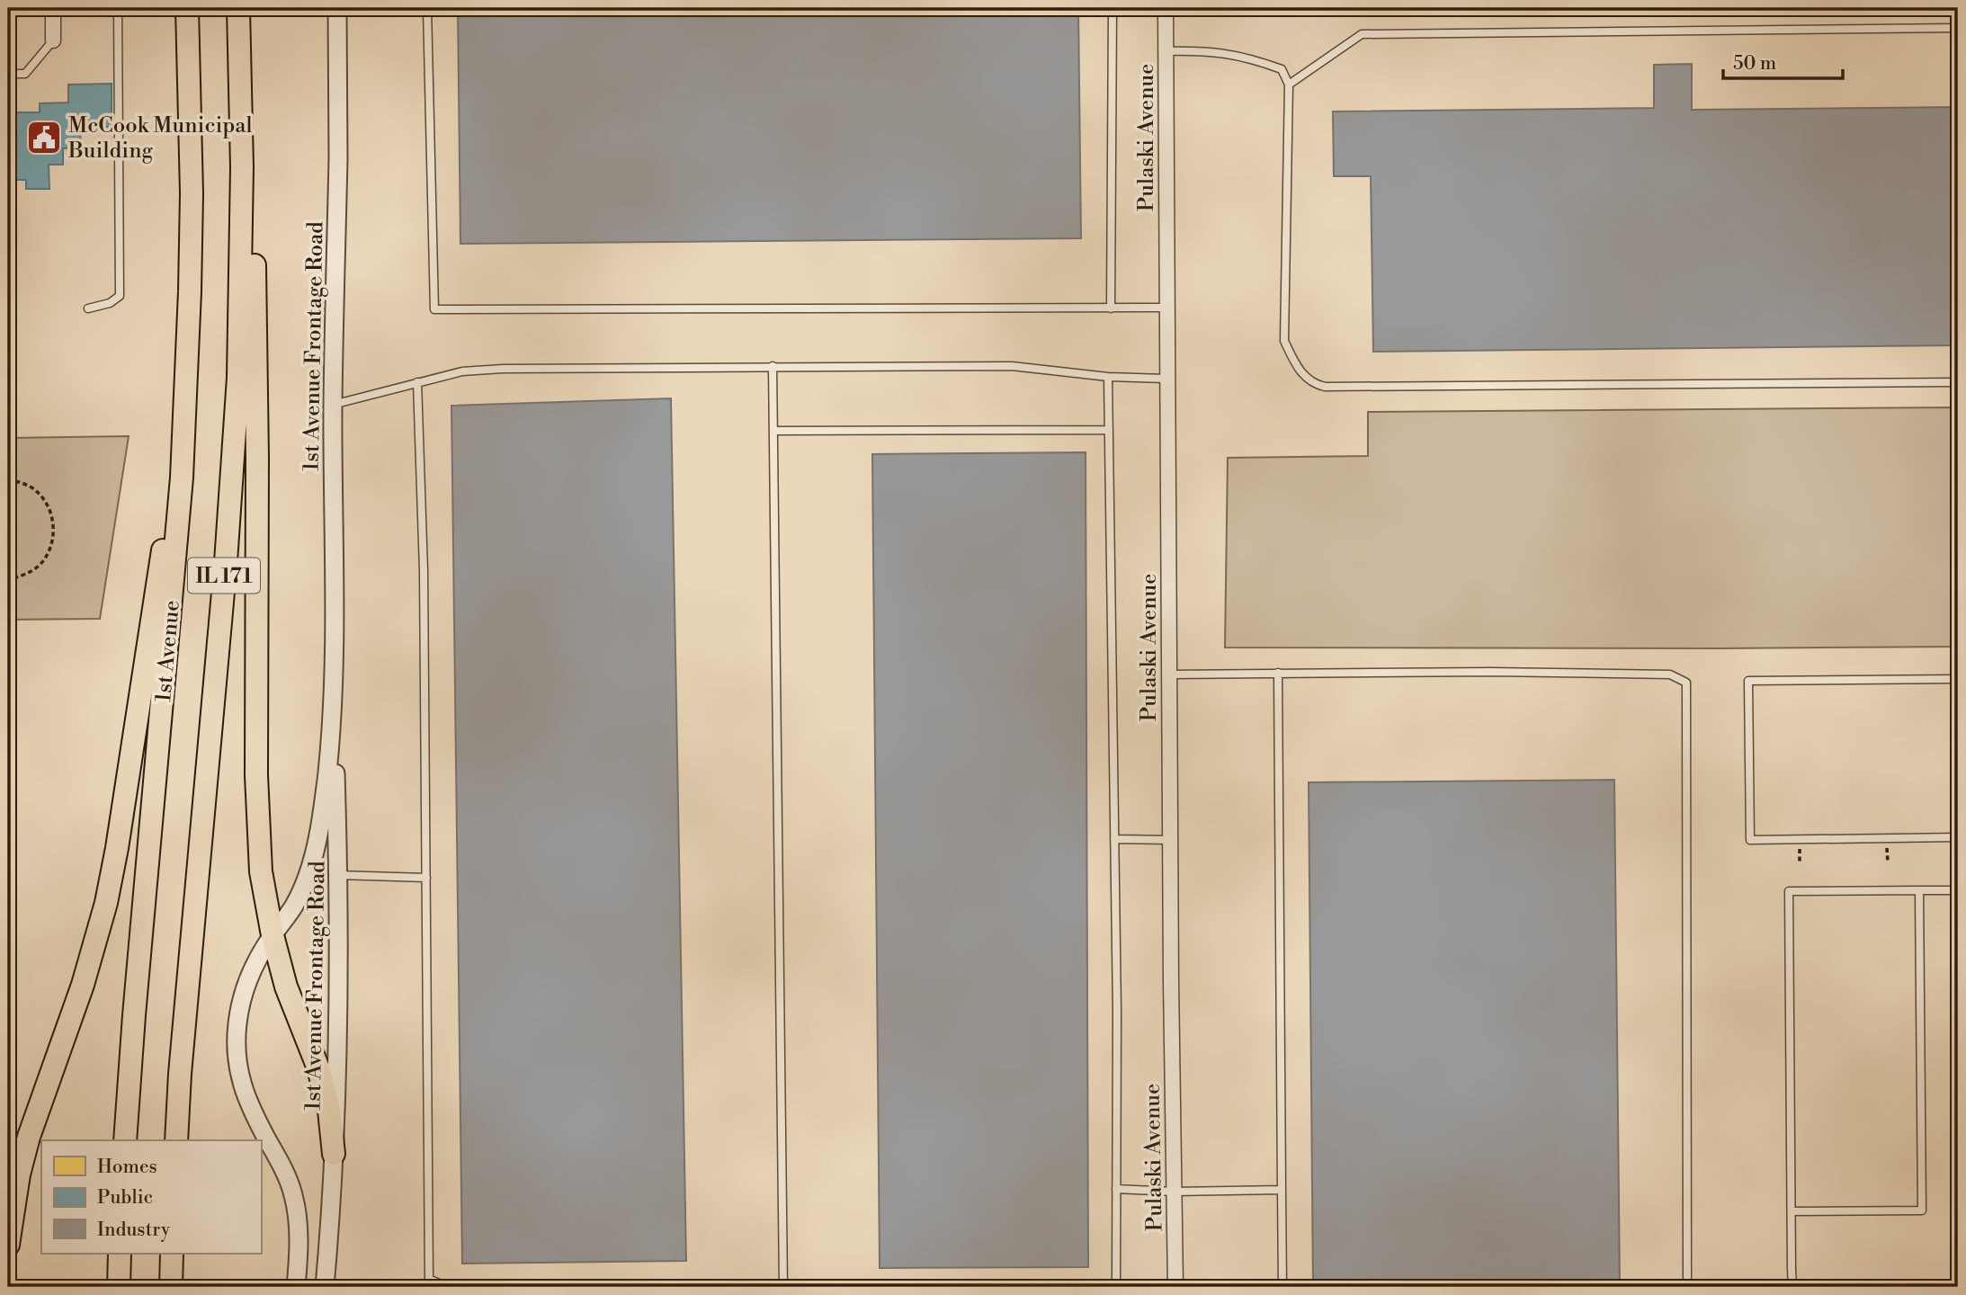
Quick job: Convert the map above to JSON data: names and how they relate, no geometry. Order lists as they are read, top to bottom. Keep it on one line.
{"streets":{"main road":["IL 171","1st Avenue"],"street":["Pulaski Avenue","1st Avenue Frontage Road"]},"places":{"public building":["McCook Municipal Building"]},"legend":["Homes","Public","Industry"],"scale_bar":"50 m"}
